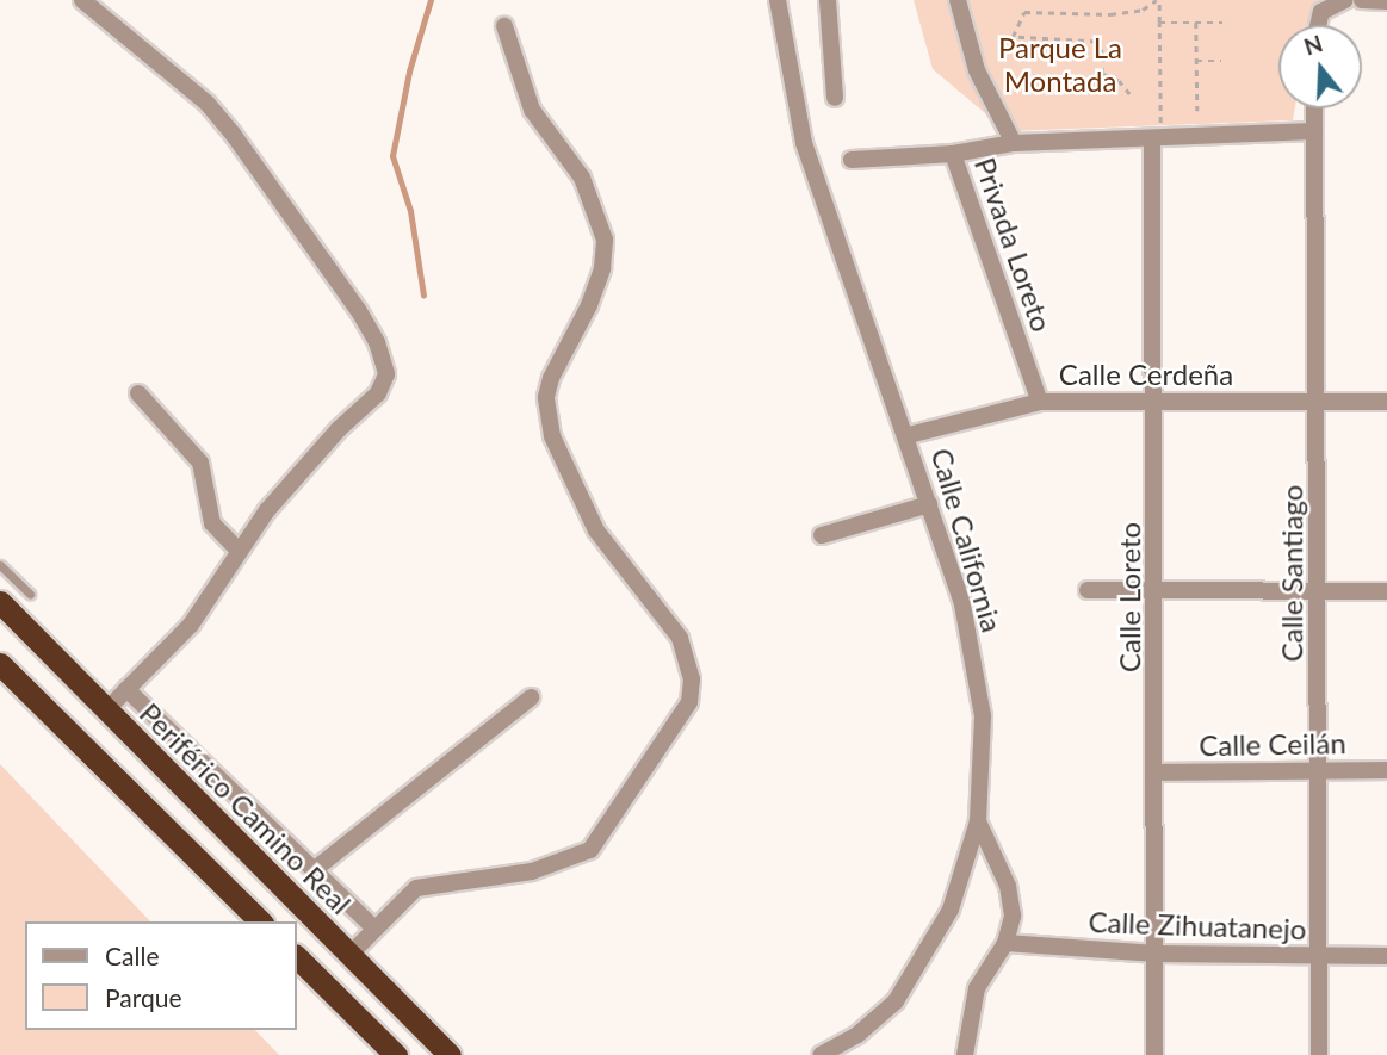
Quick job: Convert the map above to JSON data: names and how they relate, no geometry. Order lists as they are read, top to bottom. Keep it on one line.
{"streets":{"highway":["Periférico Camino Real"],"street":["Privada Loreto","Calle Cerdeña","Calle California","Calle Santiago","Calle Loreto","Calle Ceilán","Calle Zihuatanejo"]},"crossings":[["Privada Loreto","Calle Cerdeña"],["Privada Loreto","Calle Santiago"],["Privada Loreto","Calle Loreto"],["Calle Cerdeña","Calle California"],["Calle Cerdeña","Calle Santiago"],["Calle Cerdeña","Calle Loreto"],["Calle Santiago","Calle Ceilán"],["Calle Santiago","Calle Zihuatanejo"],["Calle Loreto","Calle Ceilán"],["Calle Loreto","Calle Zihuatanejo"]],"parks":["Parque La Montada"],"legend":["Calle","Parque"],"north":"top"}
